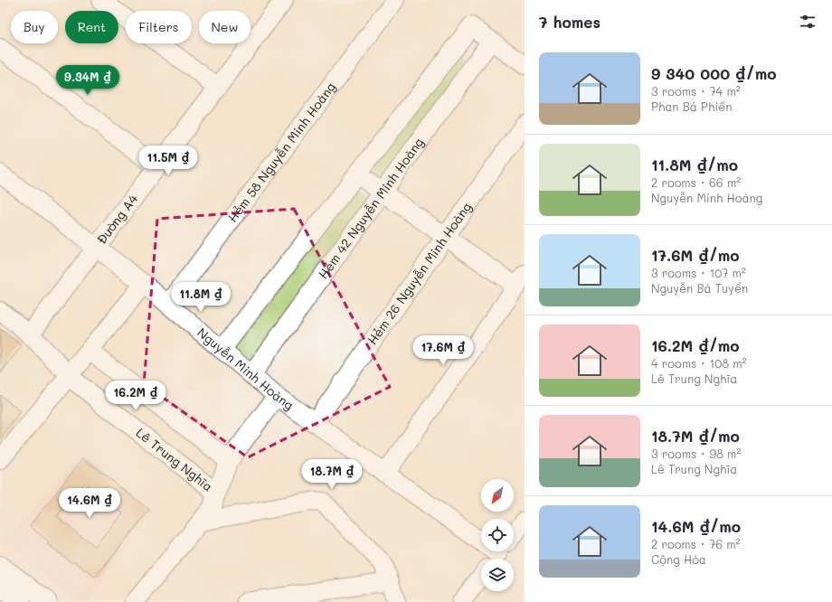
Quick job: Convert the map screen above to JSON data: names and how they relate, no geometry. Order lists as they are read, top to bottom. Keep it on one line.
{"streets":{"street":["Hẻm 58 Nguyễn Minh Hoàng","Hẻm 42 Nguyễn Minh Hoàng","Đường A4","Hẻm 26 Nguyễn Minh Hoàng","Nguyễn Minh Hoàng","Lê Trung Nghĩa"]},"crossings":[["Hẻm 58 Nguyễn Minh Hoàng","Nguyễn Minh Hoàng"],["Hẻm 42 Nguyễn Minh Hoàng","Nguyễn Minh Hoàng"],["Đường A4","Nguyễn Minh Hoàng"],["Đường A4","Lê Trung Nghĩa"],["Hẻm 26 Nguyễn Minh Hoàng","Nguyễn Minh Hoàng"]],"north":"bottom left","page":{"heading":"7 homes","chip":["Buy","Rent","Filters","New"],"list":[{"name":"9 340 000 ₫/mo","note":"3 rooms · 74 m² · Phan Bá Phiến"},{"name":"11.8M ₫/mo","note":"2 rooms · 66 m² · Nguyễn Minh Hoàng"},{"name":"17.6M ₫/mo","note":"3 rooms · 107 m² · Nguyễn Bá Tuyển"},{"name":"16.2M ₫/mo","note":"4 rooms · 108 m² · Lê Trung Nghĩa"},{"name":"18.7M ₫/mo","note":"3 rooms · 98 m² · Lê Trung Nghĩa"},{"name":"14.6M ₫/mo","note":"2 rooms · 76 m² · Cộng Hòa"}],"price":["9.34M ₫","11.5M ₫","11.8M ₫","17.6M ₫","16.2M ₫","18.7M ₫","14.6M ₫"]}}
